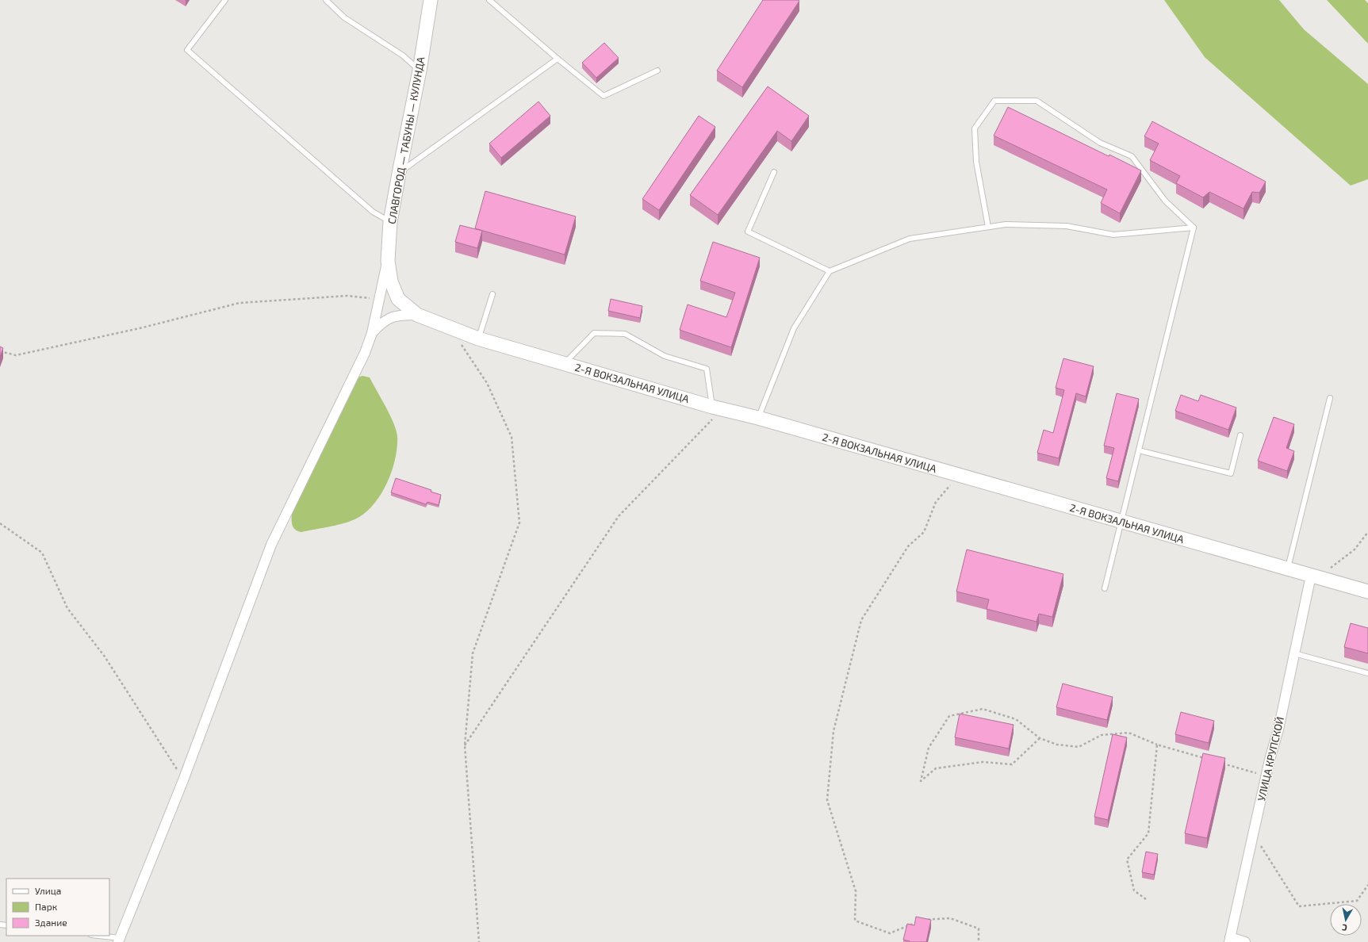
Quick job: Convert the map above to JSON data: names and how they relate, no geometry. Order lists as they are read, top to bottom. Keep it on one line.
{"streets":{"main road":["СЛАВГОРОД — ТАБУНЫ — КУЛУНДА","2-Я ВОКЗАЛЬНАЯ УЛИЦА"],"street":["УЛИЦА КРУПСКОЙ"]},"crossings":[["СЛАВГОРОД — ТАБУНЫ — КУЛУНДА","2-Я ВОКЗАЛЬНАЯ УЛИЦА"],["2-Я ВОКЗАЛЬНАЯ УЛИЦА","УЛИЦА КРУПСКОЙ"]],"legend":["Улица","Парк","Здание"],"north":"bottom"}
